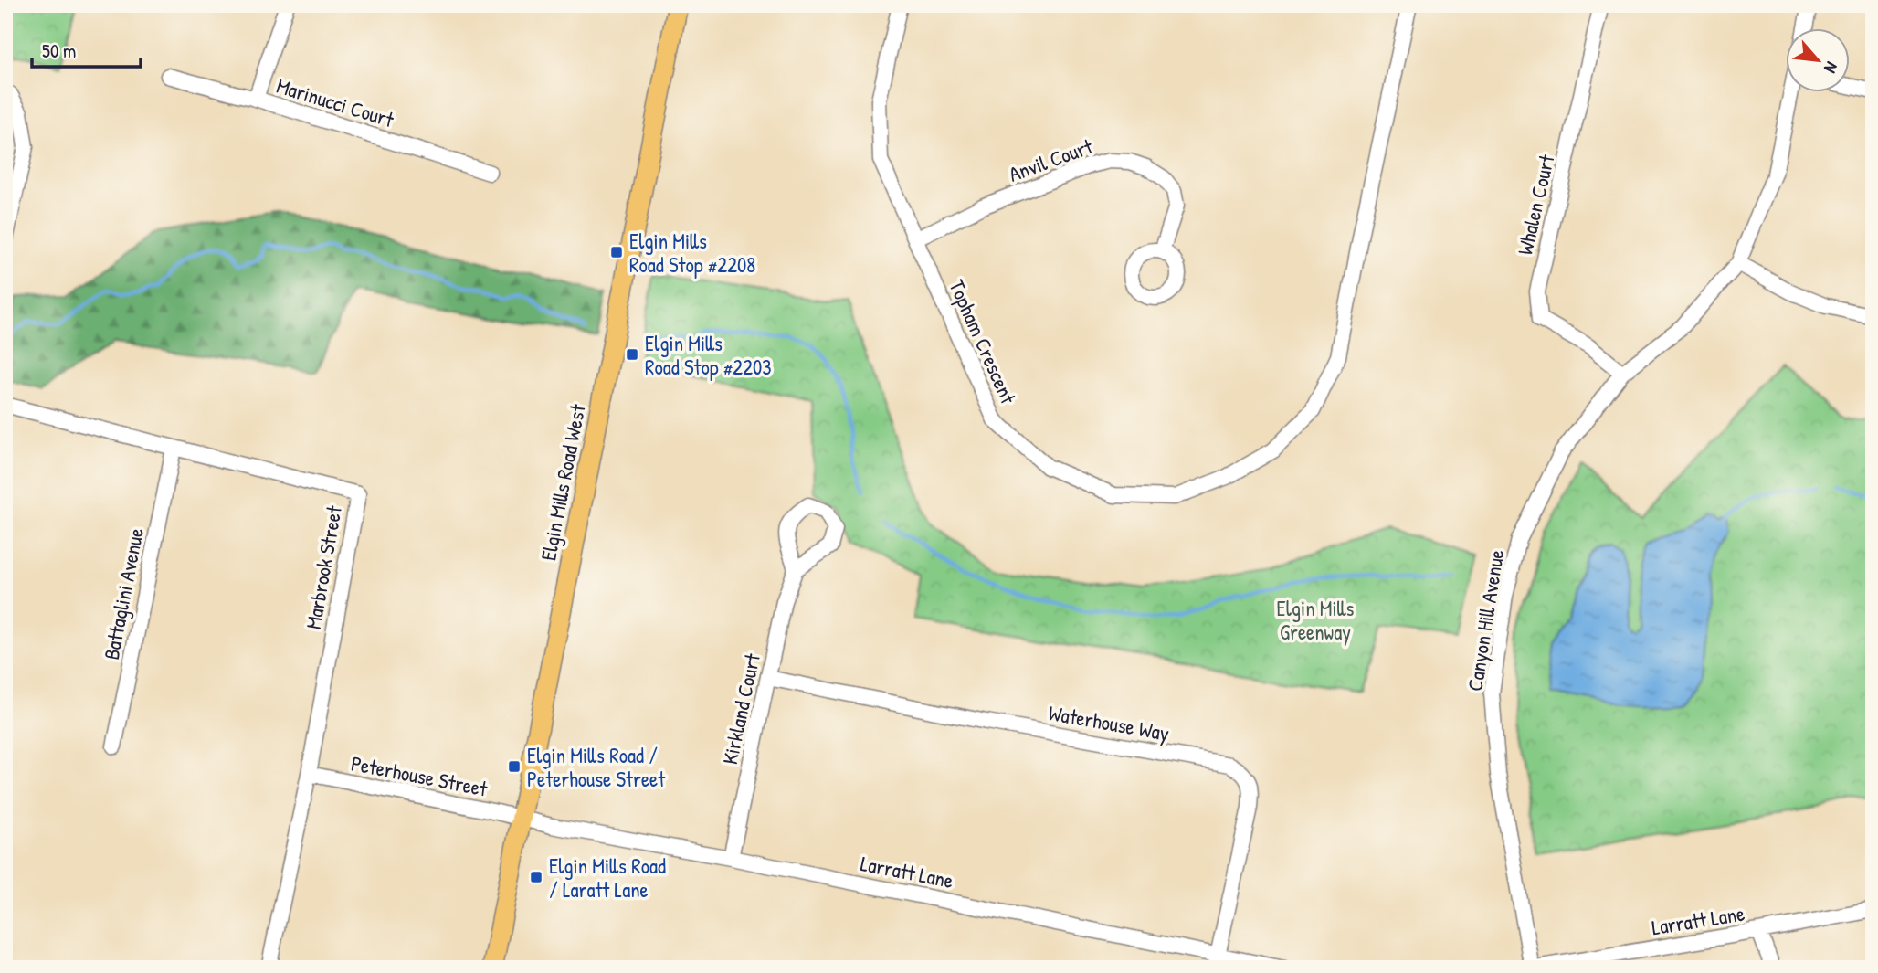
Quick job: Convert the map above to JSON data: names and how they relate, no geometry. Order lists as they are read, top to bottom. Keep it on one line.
{"streets":{"main road":["Elgin Mills Road West"],"street":["Marinucci Court","Anvil Court","Whalen Court","Topham Crescent","Marbrook Street","Battaglini Avenue","Canyon Hill Avenue","Kirkland Court","Waterhouse Way","Peterhouse Street","Larratt Lane"]},"crossings":[["Anvil Court","Topham Crescent"],["Whalen Court","Canyon Hill Avenue"],["Elgin Mills Road West","Peterhouse Street"],["Elgin Mills Road West","Larratt Lane"],["Marbrook Street","Battaglini Avenue"],["Marbrook Street","Peterhouse Street"],["Canyon Hill Avenue","Larratt Lane"],["Kirkland Court","Waterhouse Way"],["Kirkland Court","Larratt Lane"],["Waterhouse Way","Larratt Lane"],["Peterhouse Street","Larratt Lane"]],"parks":["Elgin Mills Greenway"],"places":{"transit":["Elgin Mills Road Stop #2208","Elgin Mills Road Stop #2203","Elgin Mills Road / Peterhouse Street","Elgin Mills Road / Laratt Lane"]},"scale_bar":"50 m","north":"bottom right"}
